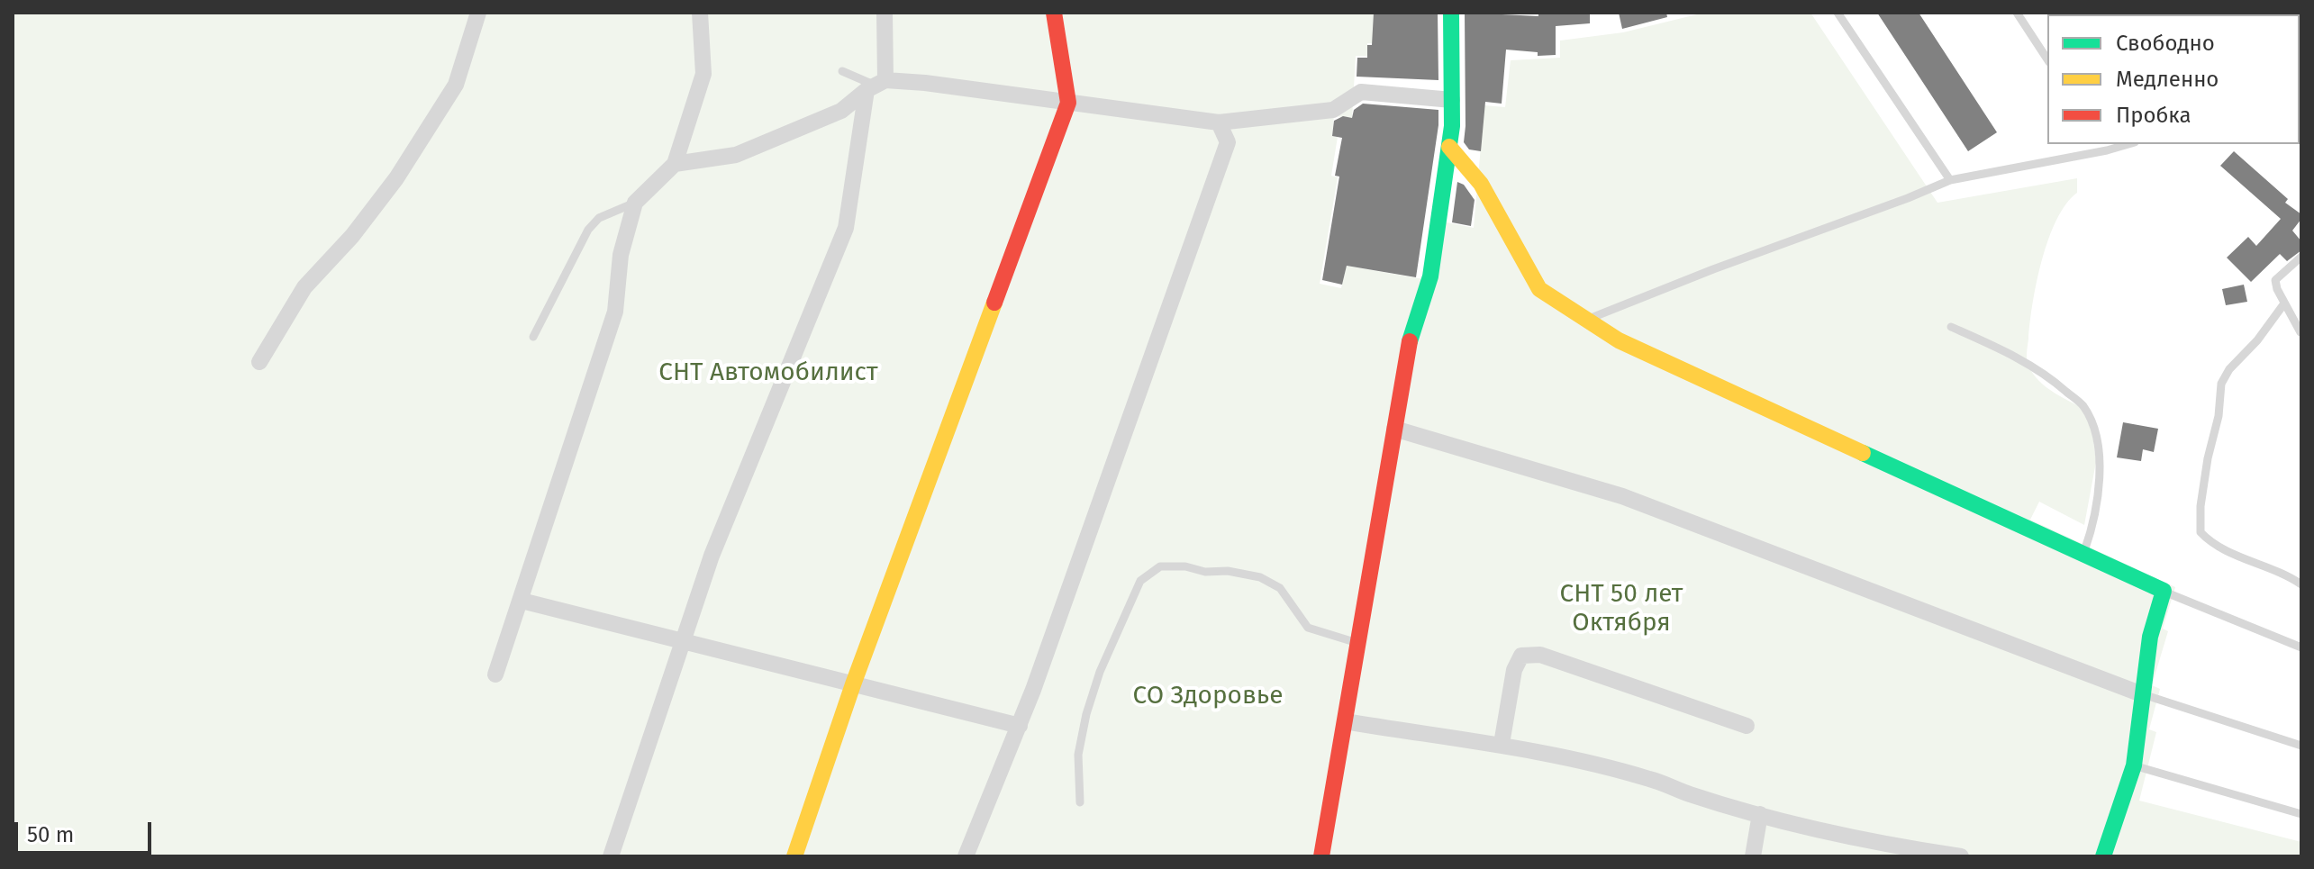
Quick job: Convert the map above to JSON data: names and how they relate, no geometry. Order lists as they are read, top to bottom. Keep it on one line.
{"parks":["СНТ Автомобилист","СНТ 50 лет Октября","СО Здоровье"],"legend":["Свободно","Медленно","Пробка"],"scale_bar":"50 m"}
